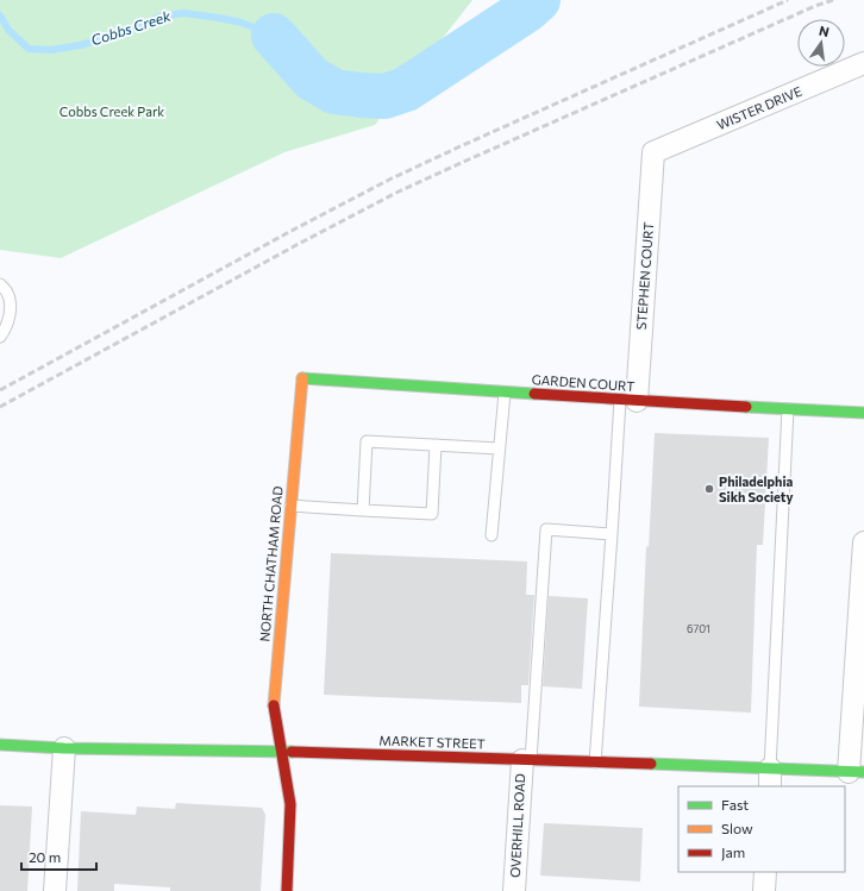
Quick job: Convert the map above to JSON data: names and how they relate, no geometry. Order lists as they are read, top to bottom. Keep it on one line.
{"streets":{"street":["WISTER DRIVE","STEPHEN COURT","GARDEN COURT","NORTH CHATHAM ROAD","MARKET STREET","OVERHILL ROAD"]},"crossings":[["WISTER DRIVE","STEPHEN COURT"],["STEPHEN COURT","GARDEN COURT"],["GARDEN COURT","NORTH CHATHAM ROAD"],["NORTH CHATHAM ROAD","MARKET STREET"],["MARKET STREET","OVERHILL ROAD"]],"water":["Cobbs Creek"],"parks":["Cobbs Creek Park"],"places":["Philadelphia Sikh Society"],"house_numbers":["6701"],"legend":["Fast","Slow","Jam"],"scale_bar":"20 m","north":"top"}
